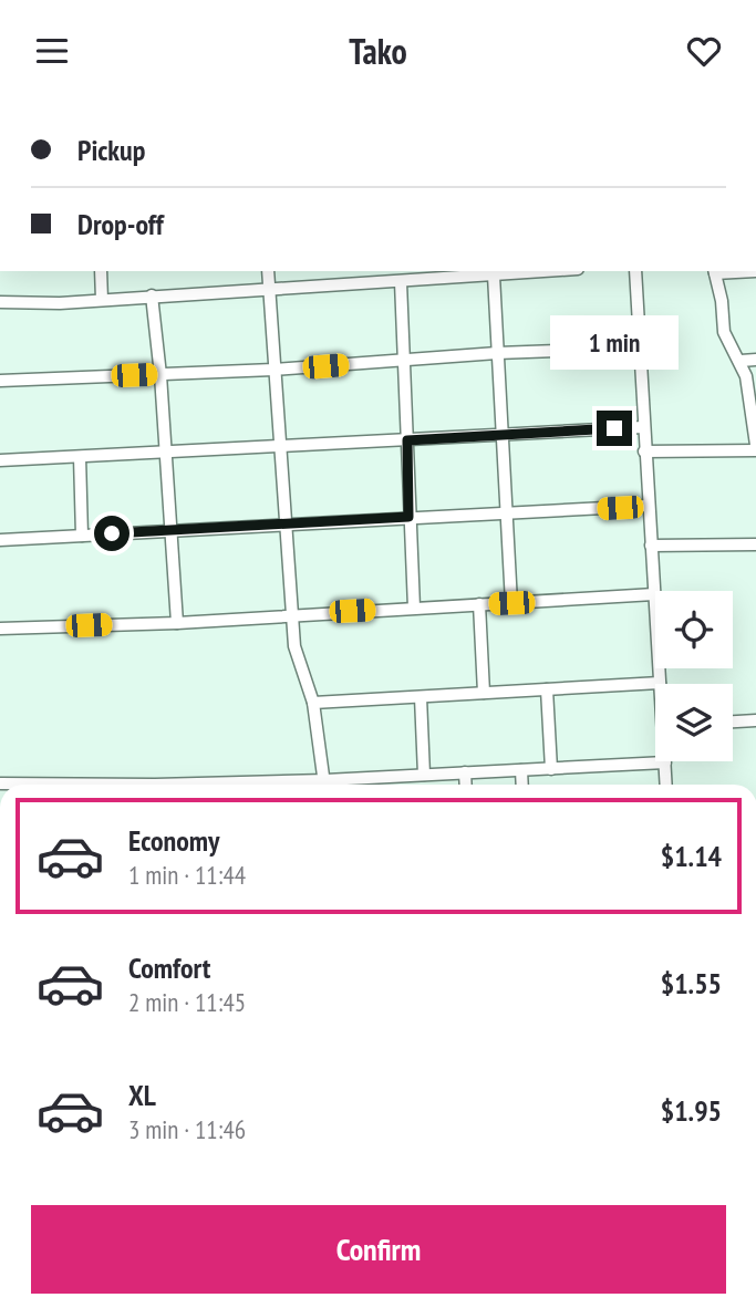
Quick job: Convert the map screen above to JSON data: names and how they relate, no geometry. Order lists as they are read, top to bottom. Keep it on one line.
{"page":{"header":"Tako","banner":["Pickup","Drop-off"],"bubble":"1 min","list":[{"name":"Economy","note":"1 min · 11:44","value":"$1.14"},{"name":"Comfort","note":"2 min · 11:45","value":"$1.55"},{"name":"XL","note":"3 min · 11:46","value":"$1.95"}],"buttons":"Confirm"}}
